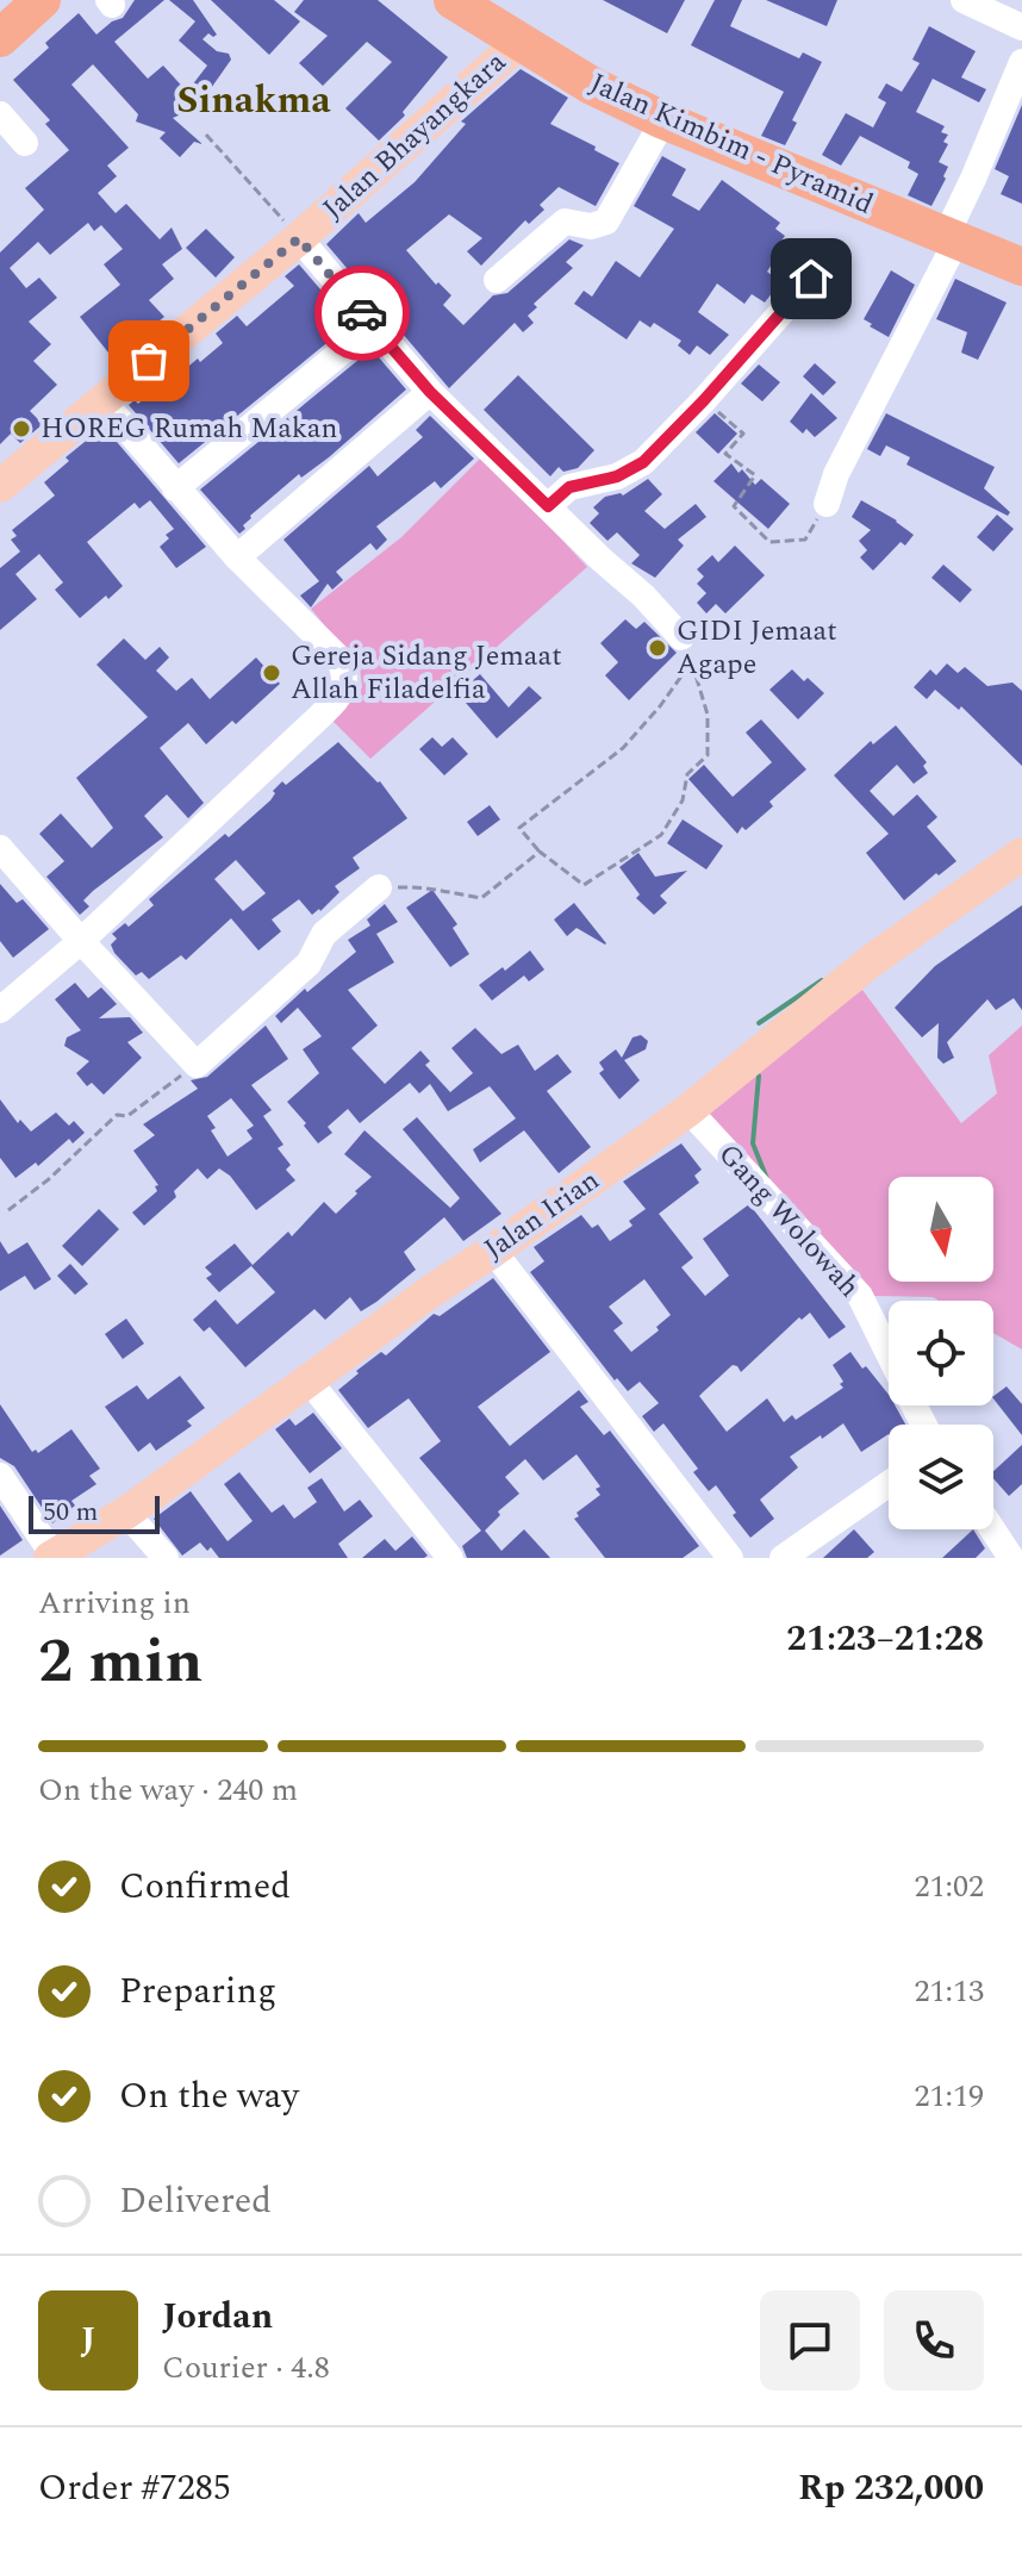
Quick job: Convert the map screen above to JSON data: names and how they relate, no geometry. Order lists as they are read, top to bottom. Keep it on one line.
{"streets":{"highway":["Jalan Kimbim - Pyramid"],"main road":["Jalan Bhayangkara","Jalan Irian"],"street":["Gang Wolowah"]},"crossings":[["Jalan Bhayangkara","Jalan Kimbim - Pyramid"],["Jalan Irian","Gang Wolowah"]],"districts":["Sinakma"],"places":["HOREG Rumah Makan","GIDI Jemaat Agape","Gereja Sidang Jemaat Allah Filadelfia"],"scale_bar":"50 m","north":"bottom","page":{"scale":"50 m","heading":["2 min","Arriving in","21:23–21:28"],"panel":["Jordan","Courier · 4.8","Order #7285","Rp 232,000"],"bar":"On the way · 240 m","list":[["Confirmed","21:02"],["Preparing","21:13"],["On the way","21:19"],"Delivered"],"round":"J"}}
